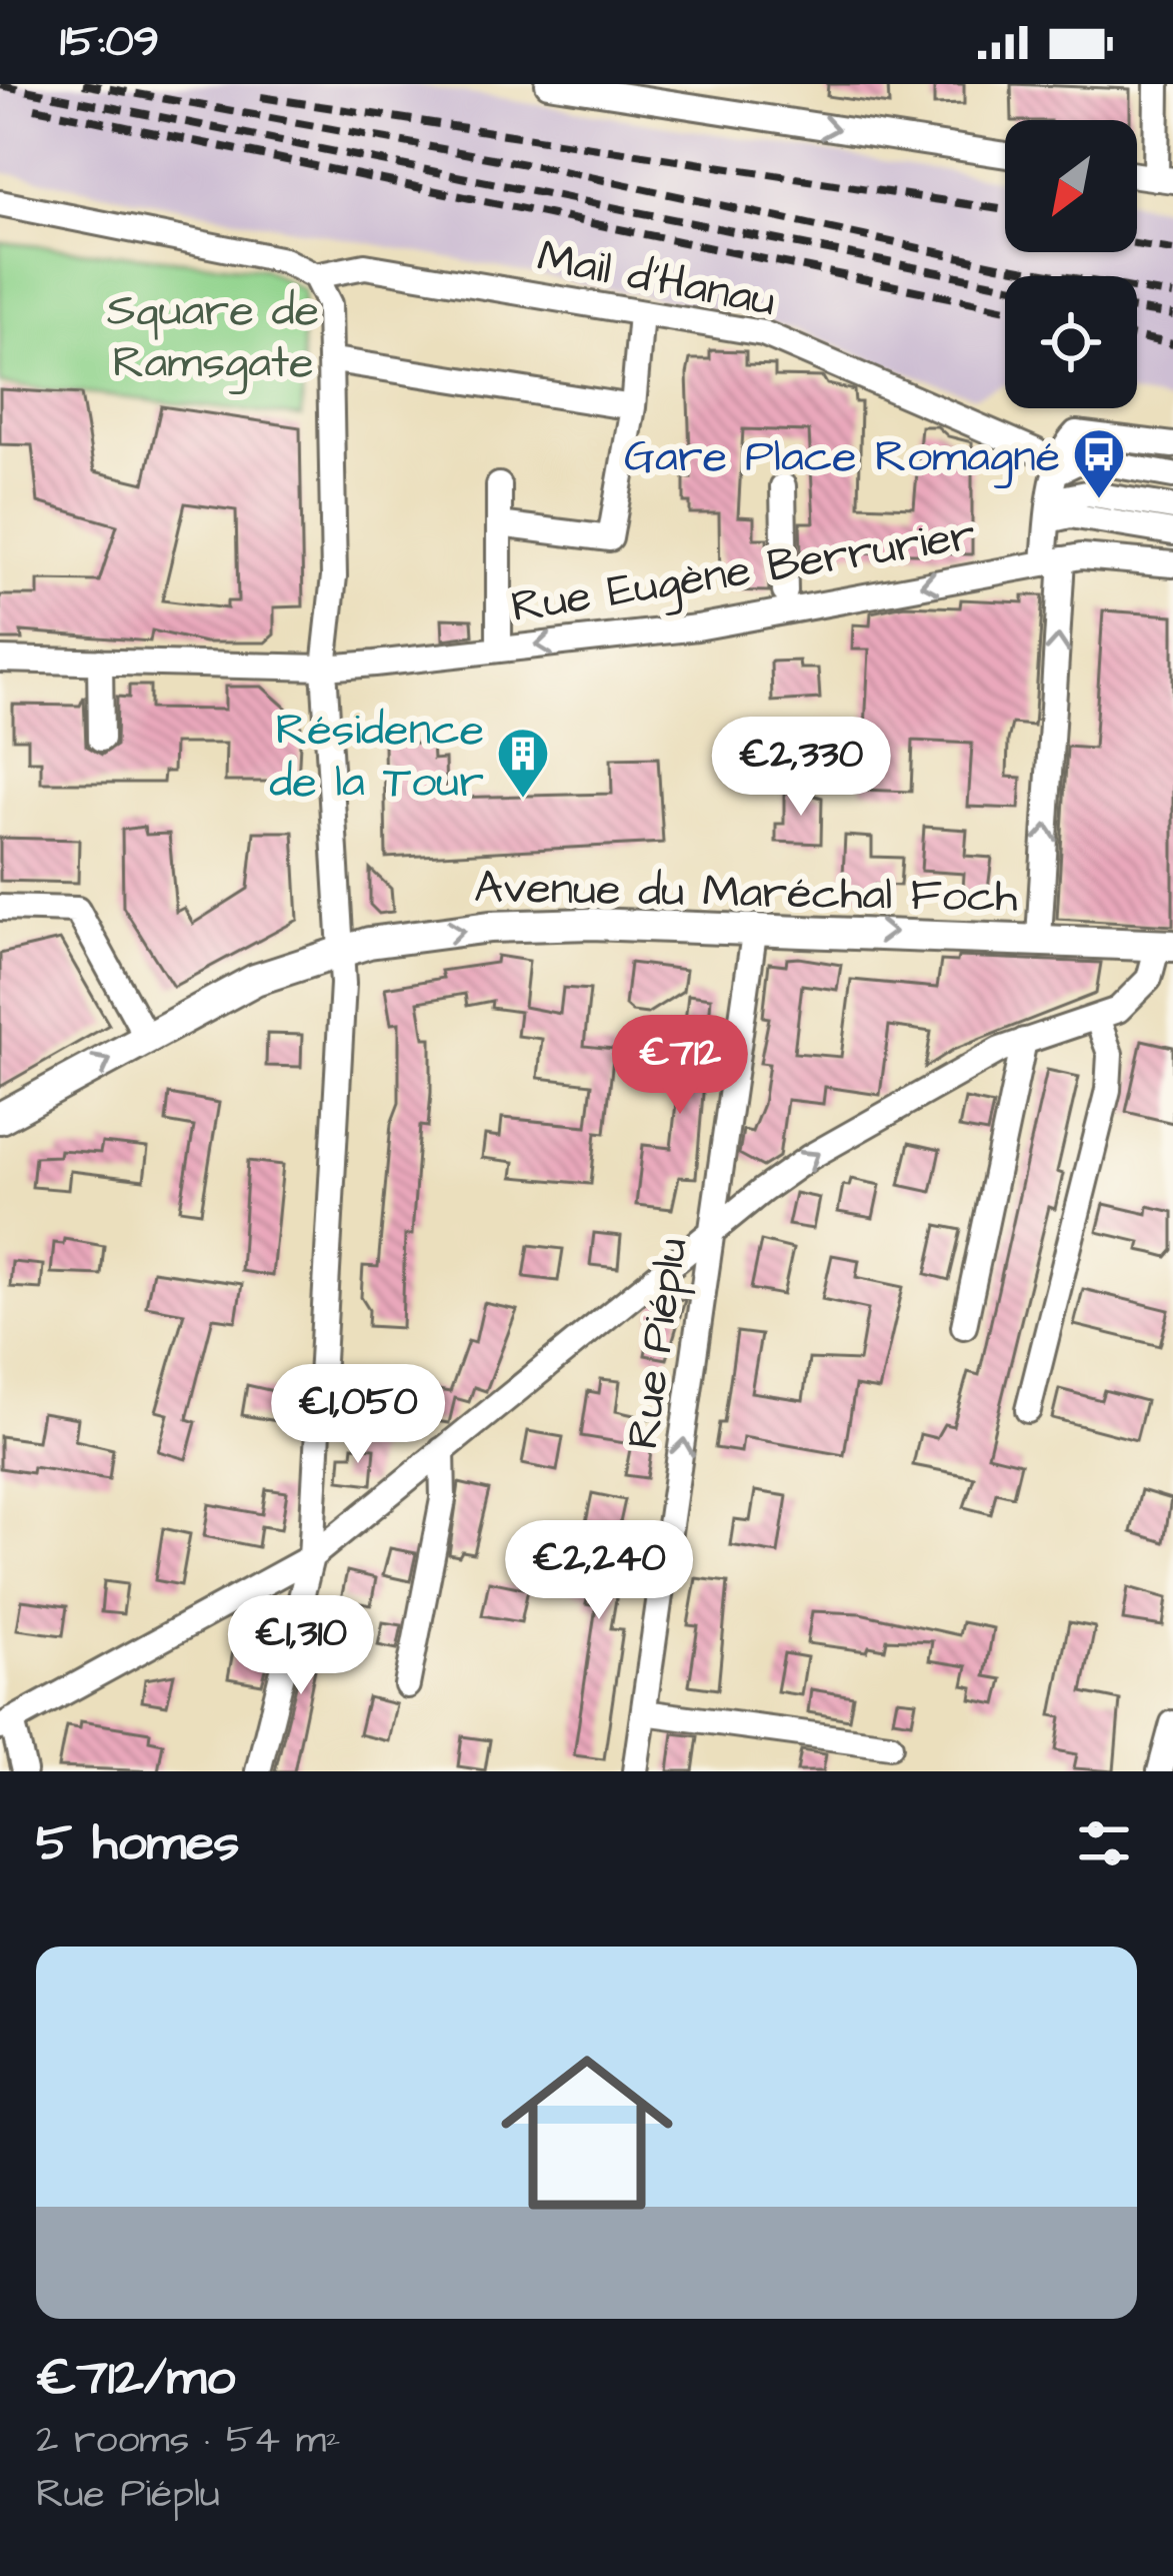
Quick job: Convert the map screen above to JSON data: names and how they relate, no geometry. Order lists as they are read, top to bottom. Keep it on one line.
{"streets":{"main road":["Avenue du Maréchal Foch"],"street":["Mail d'Hanau","Rue Eugène Berrurier","Rue Piéplu"]},"crossings":[["Avenue du Maréchal Foch","Rue Piéplu"]],"one_way":["Rue Eugène Berrurier","Avenue du Maréchal Foch","Rue Piéplu"],"parks":["Square de Ramsgate"],"places":{"bus stop":["Gare Place Romagné"],"building":["Résidence de la Tour"]},"north":"bottom left","page":{"status":"15:09","price":["€2,330","€712","€1,050","€2,240","€1,310"],"heading":"5 homes","list":[{"name":"€712/mo","note":"2 rooms · 54 m² · Rue Piéplu"}]}}
